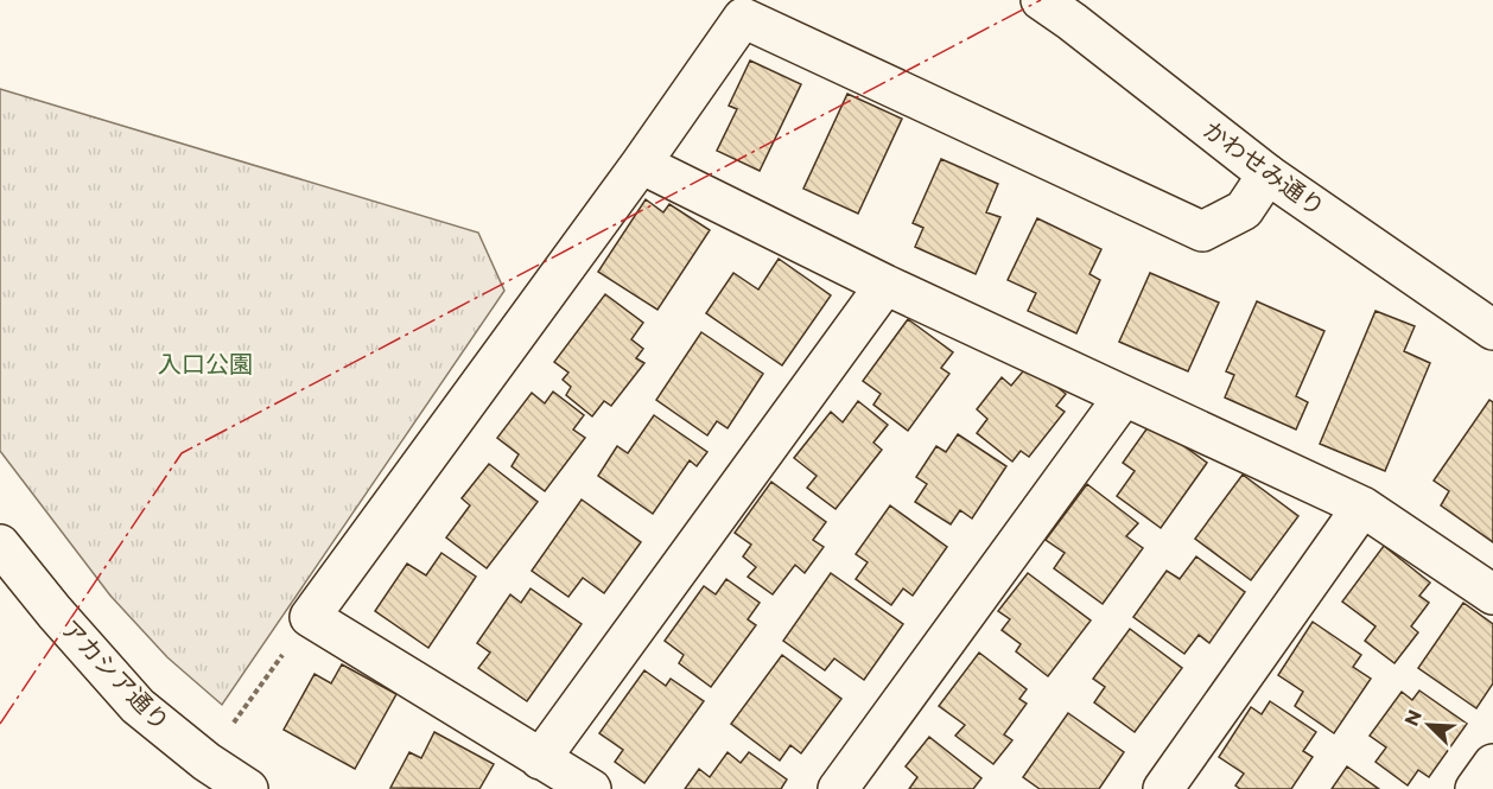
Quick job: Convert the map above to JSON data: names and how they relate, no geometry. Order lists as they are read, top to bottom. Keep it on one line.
{"streets":{"street":["かわせみ通り","アカシア通り"]},"parks":["入口公園"],"north":"top left"}
